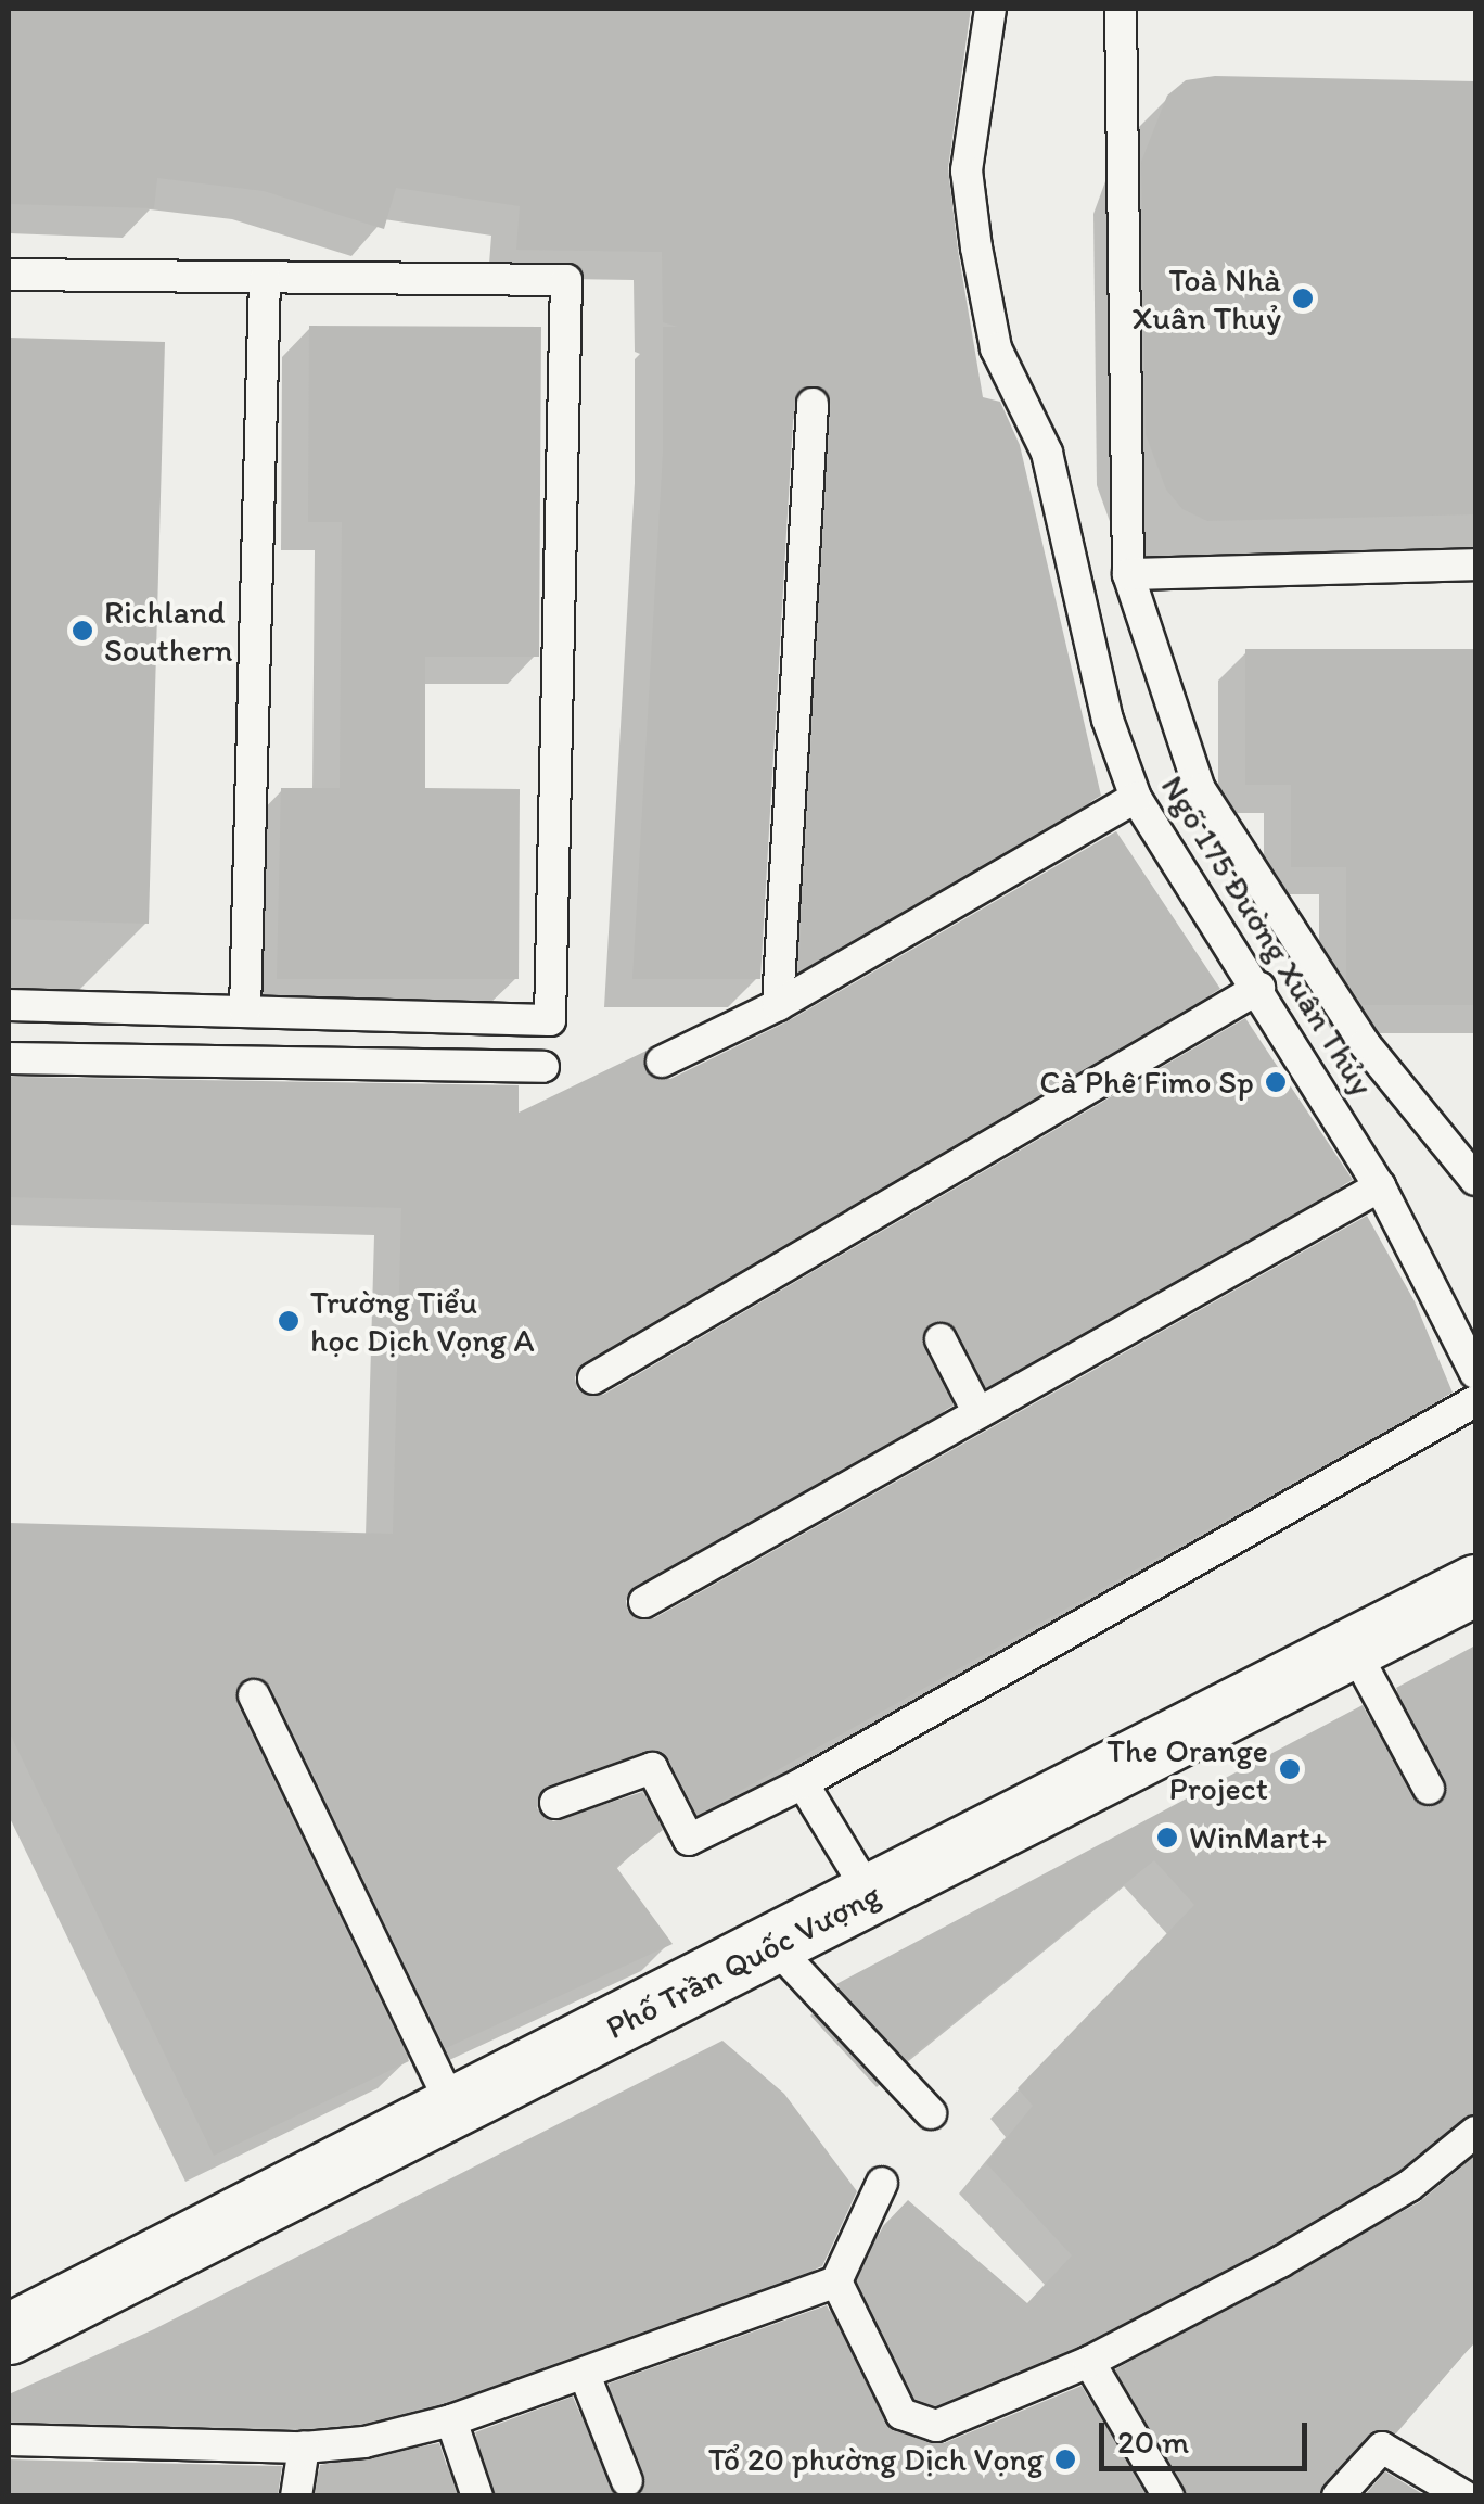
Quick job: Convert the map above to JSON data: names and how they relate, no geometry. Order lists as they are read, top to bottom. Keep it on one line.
{"streets":{"street":["Phố Trần Quốc Vượng"],"lane":["Ngõ 175 Đường Xuân Thủy"]},"places":["Toà Nhà Xuân Thuỷ","Richland Southern","Cà Phê Fimo Sp","Trường Tiểu học Dịch Vọng A","The Orange Project","WinMart+","Tổ 20 phường Dịch Vọng"],"scale_bar":"20 m"}
